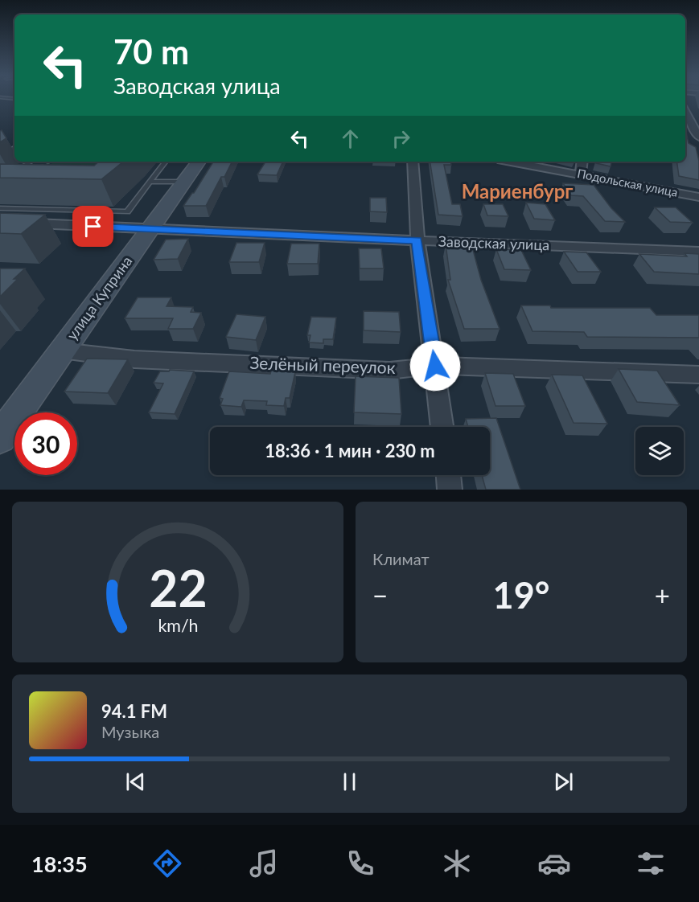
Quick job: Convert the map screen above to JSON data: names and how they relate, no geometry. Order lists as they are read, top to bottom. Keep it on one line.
{"streets":{"street":["Подольская улица","Заводская улица","улица Куприна","Зелёный переулок"]},"crossings":[["Заводская улица","улица Куприна"],["улица Куприна","Зелёный переулок"]],"districts":["Мариенбург"],"page":{"turn":["70 m","Заводская улица"],"limit":"30","trip":"18:36 · 1 мин · 230 m","tile":"Климат","heat":["−","19°","+"],"song":["94.1 FM","Музыка"],"tabs":"18:35","gauge":["22","km/h"]}}
